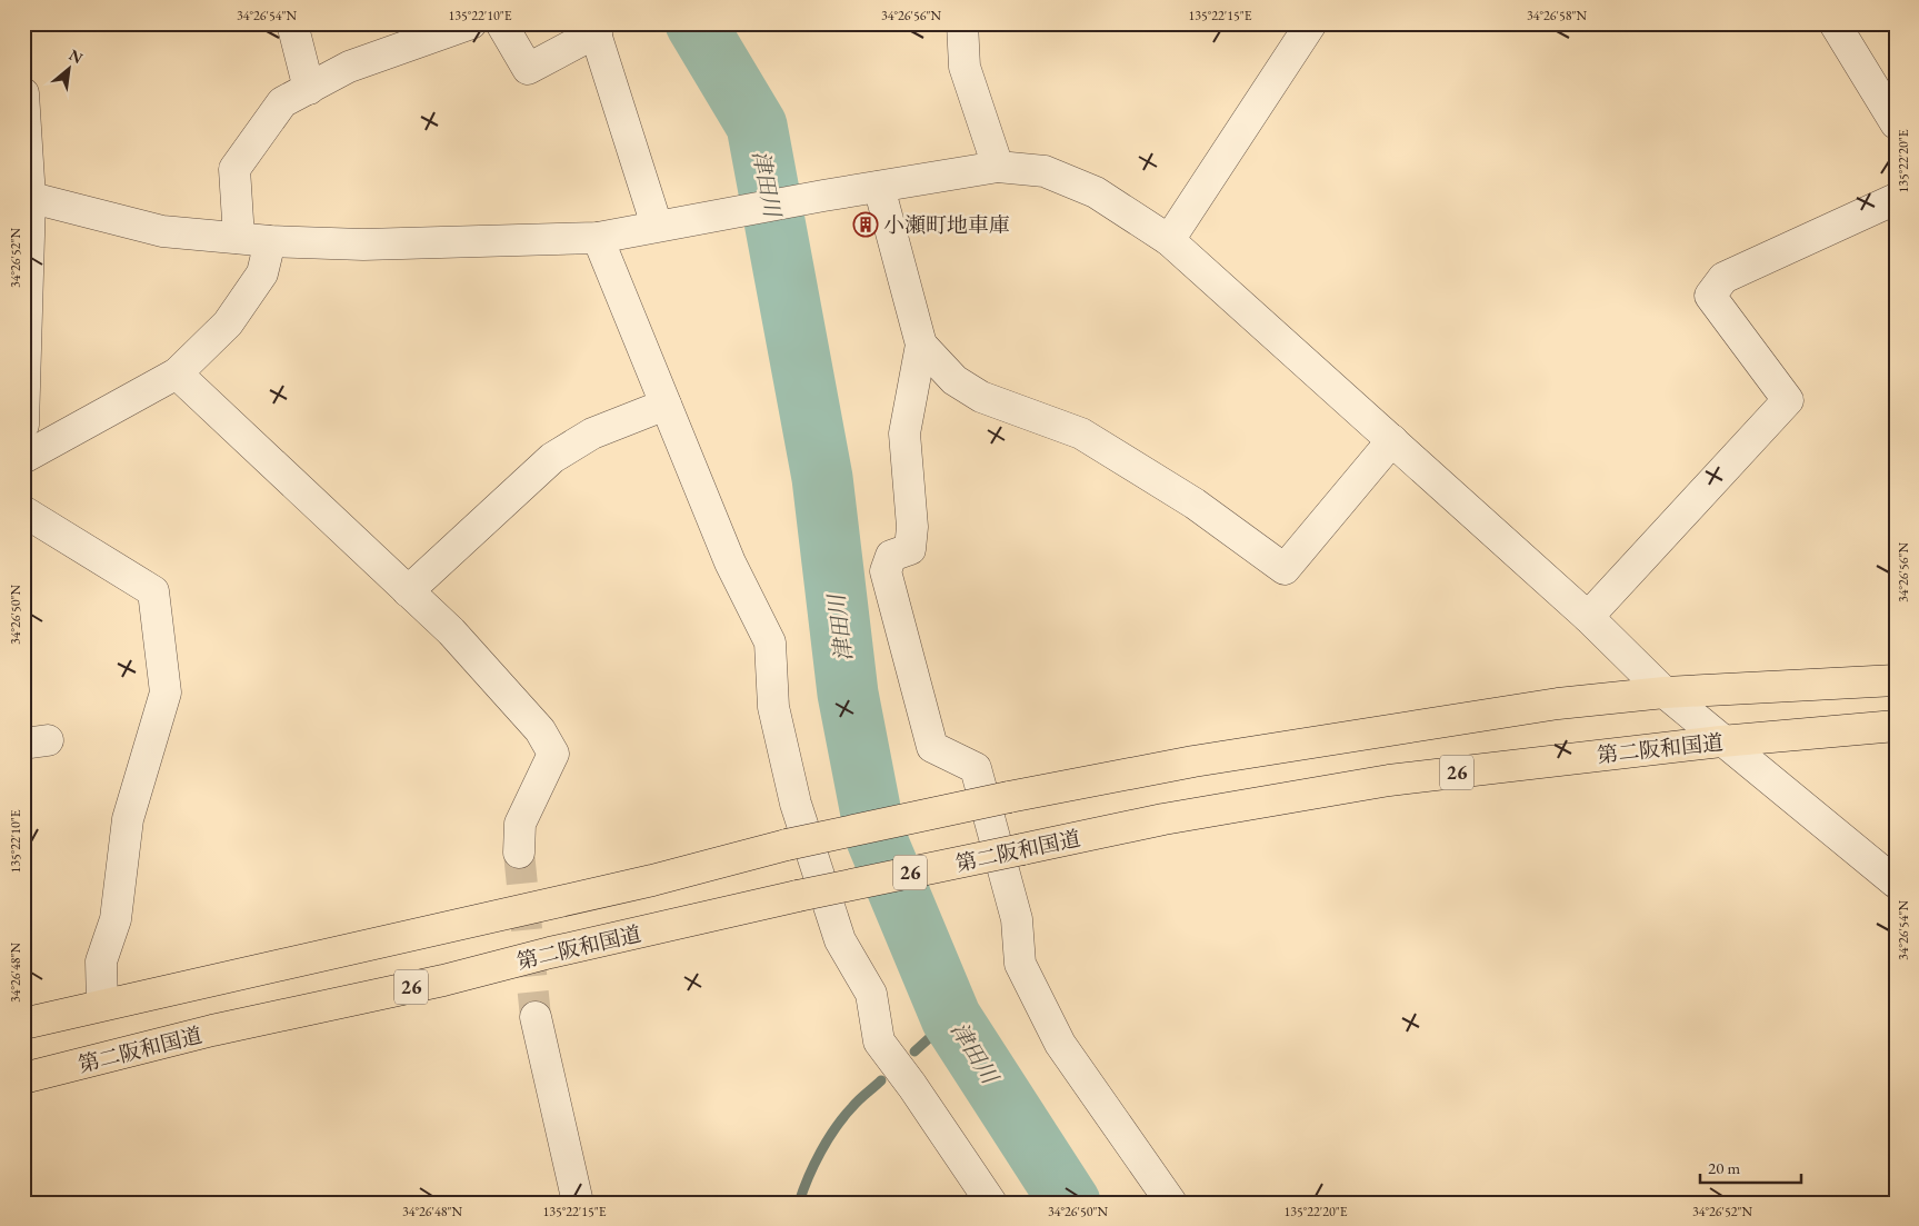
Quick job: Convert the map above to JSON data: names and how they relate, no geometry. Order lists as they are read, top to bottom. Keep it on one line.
{"streets":{"highway":["第二阪和国道","26"]},"water":["津田川"],"places":{"building":["小瀬町地車庫"]},"scale_bar":"20 m","north":"top right","coordinates":["34°26'54\"N","135°22'10\"E","34°26'56\"N","135°22'15\"E","34°26'58\"N","135°22'20\"E","34°26'52\"N","34°26'50\"N","34°26'48\"N"]}
